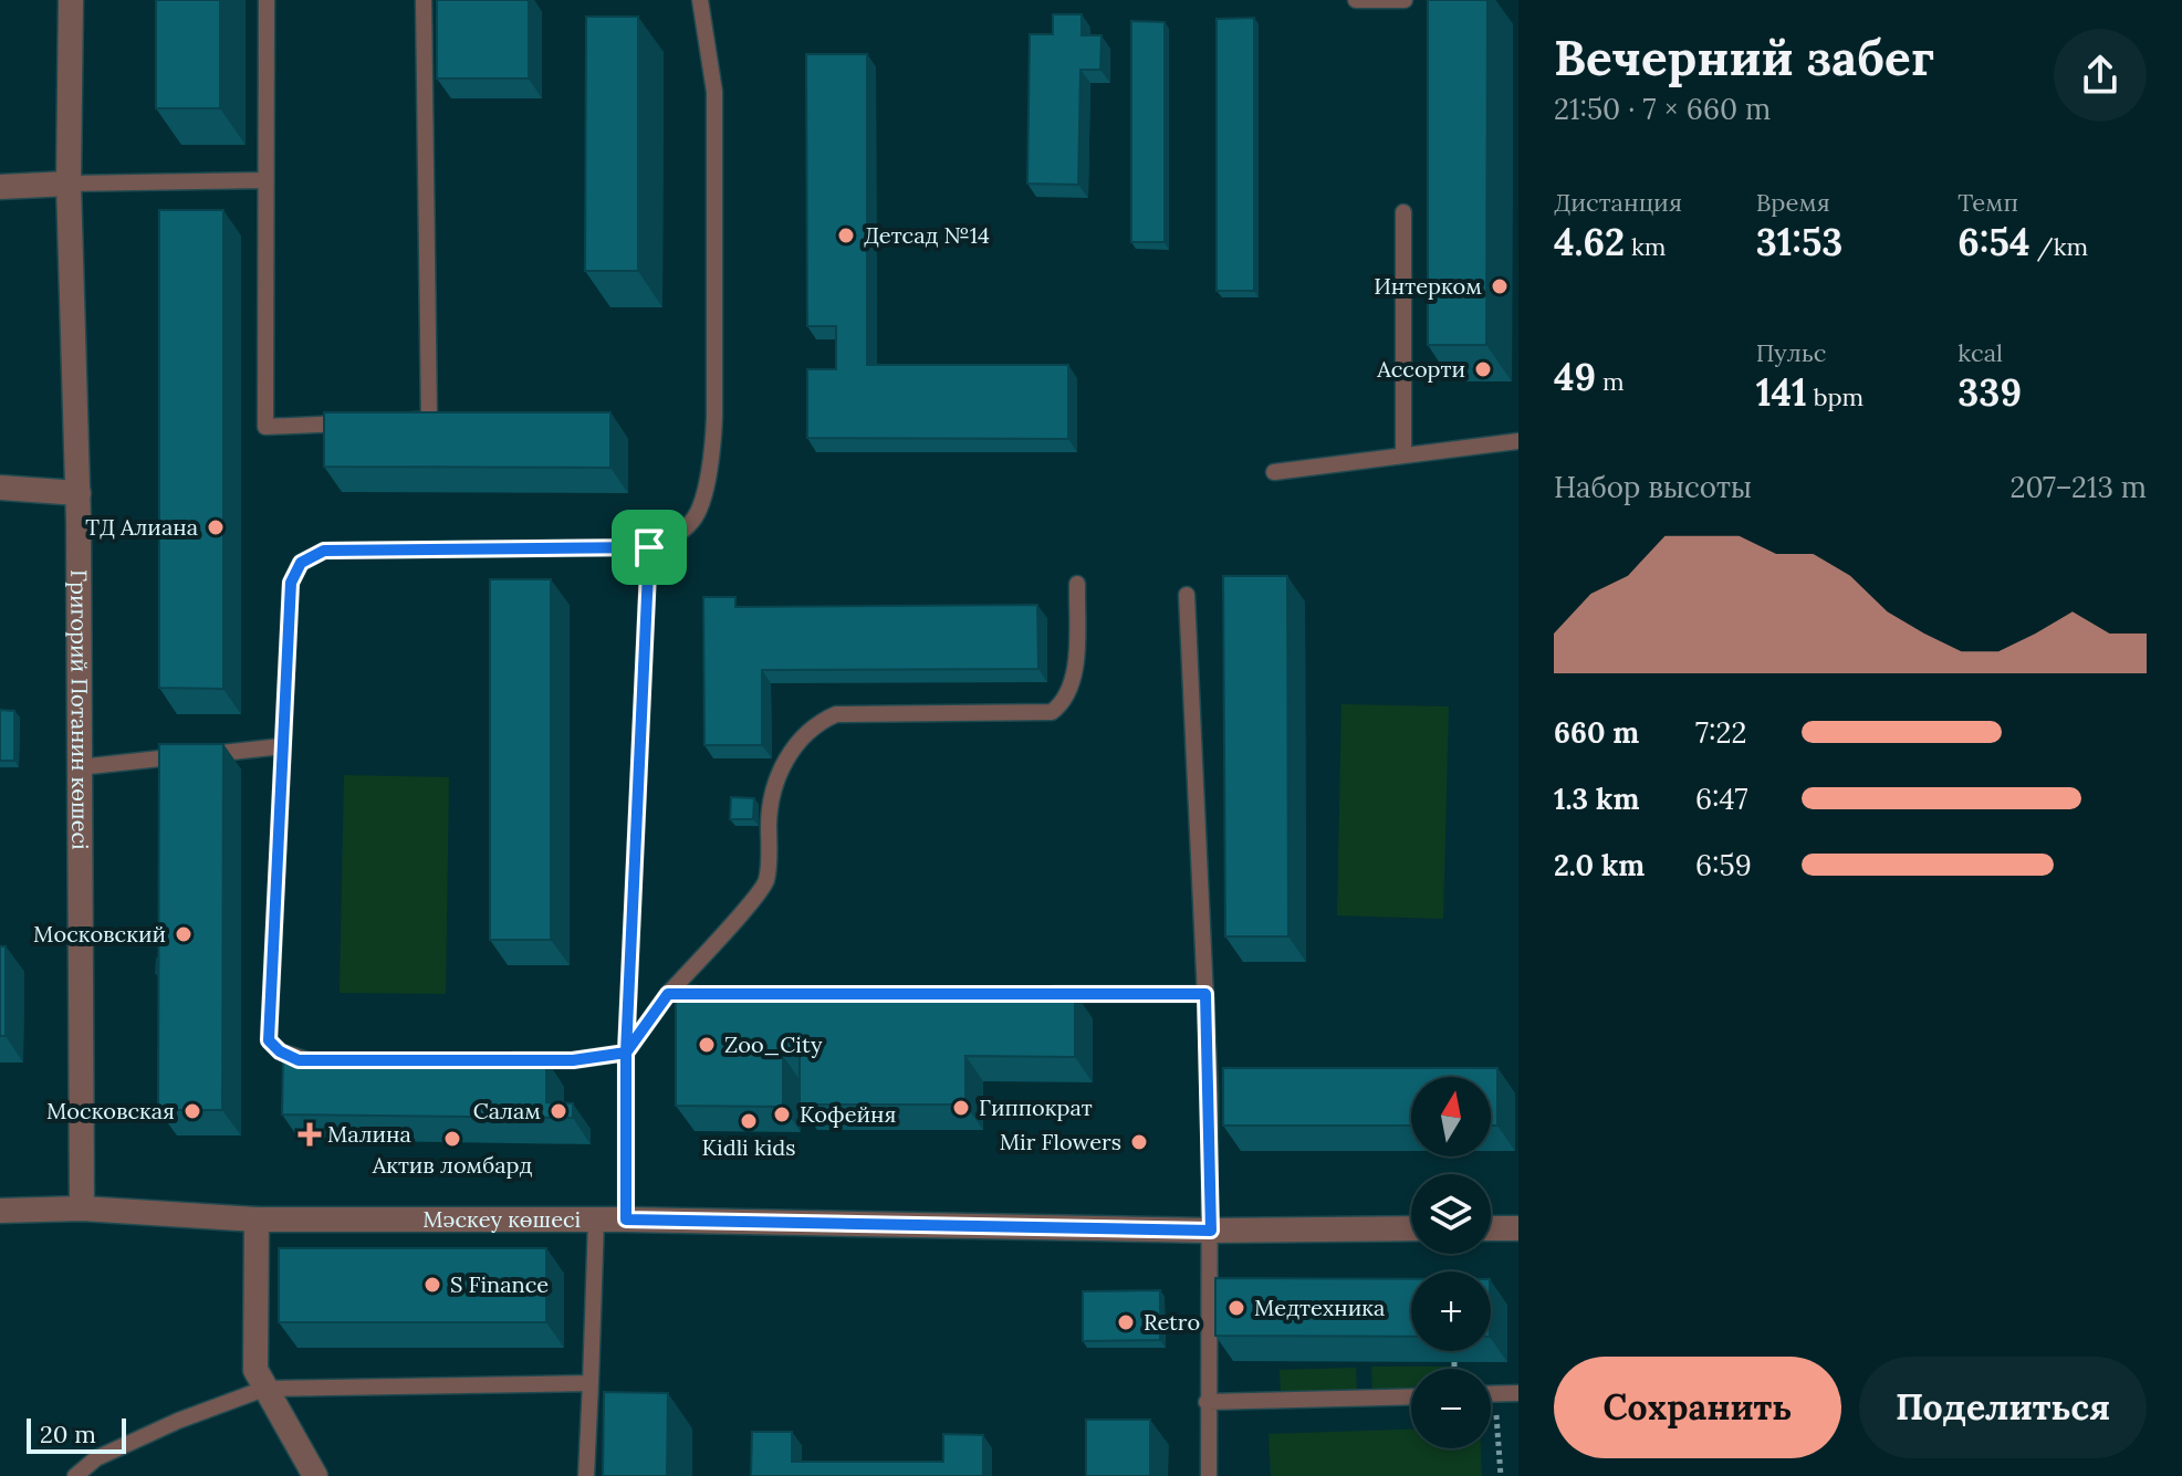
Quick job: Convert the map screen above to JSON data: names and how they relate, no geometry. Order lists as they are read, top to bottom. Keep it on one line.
{"streets":{"street":["Григорий Потанин көшесі","Мәскеу көшесі"]},"crossings":[["Григорий Потанин көшесі","Мәскеу көшесі"]],"places":{"other":["Детсад №14","Интерком","Ассорти","ТД Алиана","Московский","Zoo_City","Гиппократ","Московская","Салам","Кофейня","Kidli kids","Актив ломбард","Mir Flowers","S Finance","Медтехника","Retro"],"health":["Малина"]},"scale_bar":"20 m","north":"top","page":{"heading":["Вечерний забег","21:50 · 7 × 660 m"],"stats":[["Дистанция","4.62 km"],["Время","31:53"],["Темп","6:54 /km"],["49 m"],["Пульс","141 bpm"],["kcal","339"]],"chart":["Набор высоты","207–213 m"],"list":[{"name":"660 m","note":"7:22"},{"name":"1.3 km","note":"6:47"},{"name":"2.0 km","note":"6:59"}],"map_buttons":["+","−"],"buttons":["Сохранить","Поделиться"],"scale":"20 m"}}
